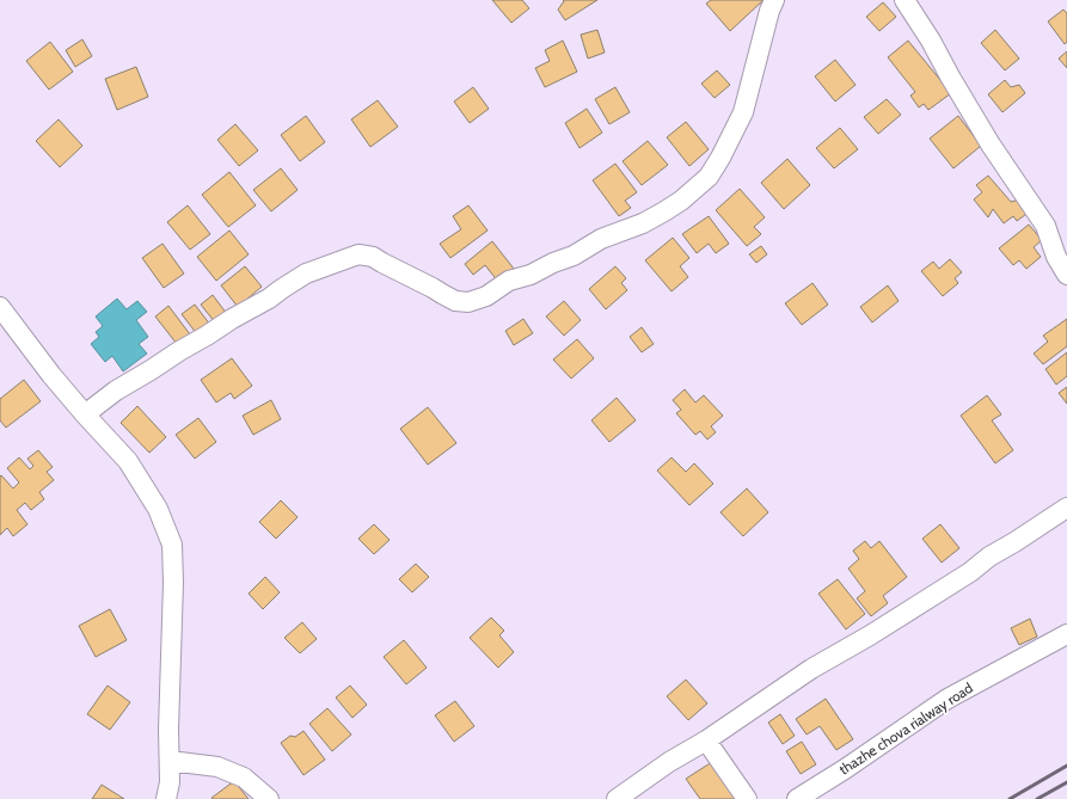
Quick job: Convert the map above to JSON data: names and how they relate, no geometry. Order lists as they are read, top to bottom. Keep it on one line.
{"streets":{"street":["thazhe chova rialway road"]}}
